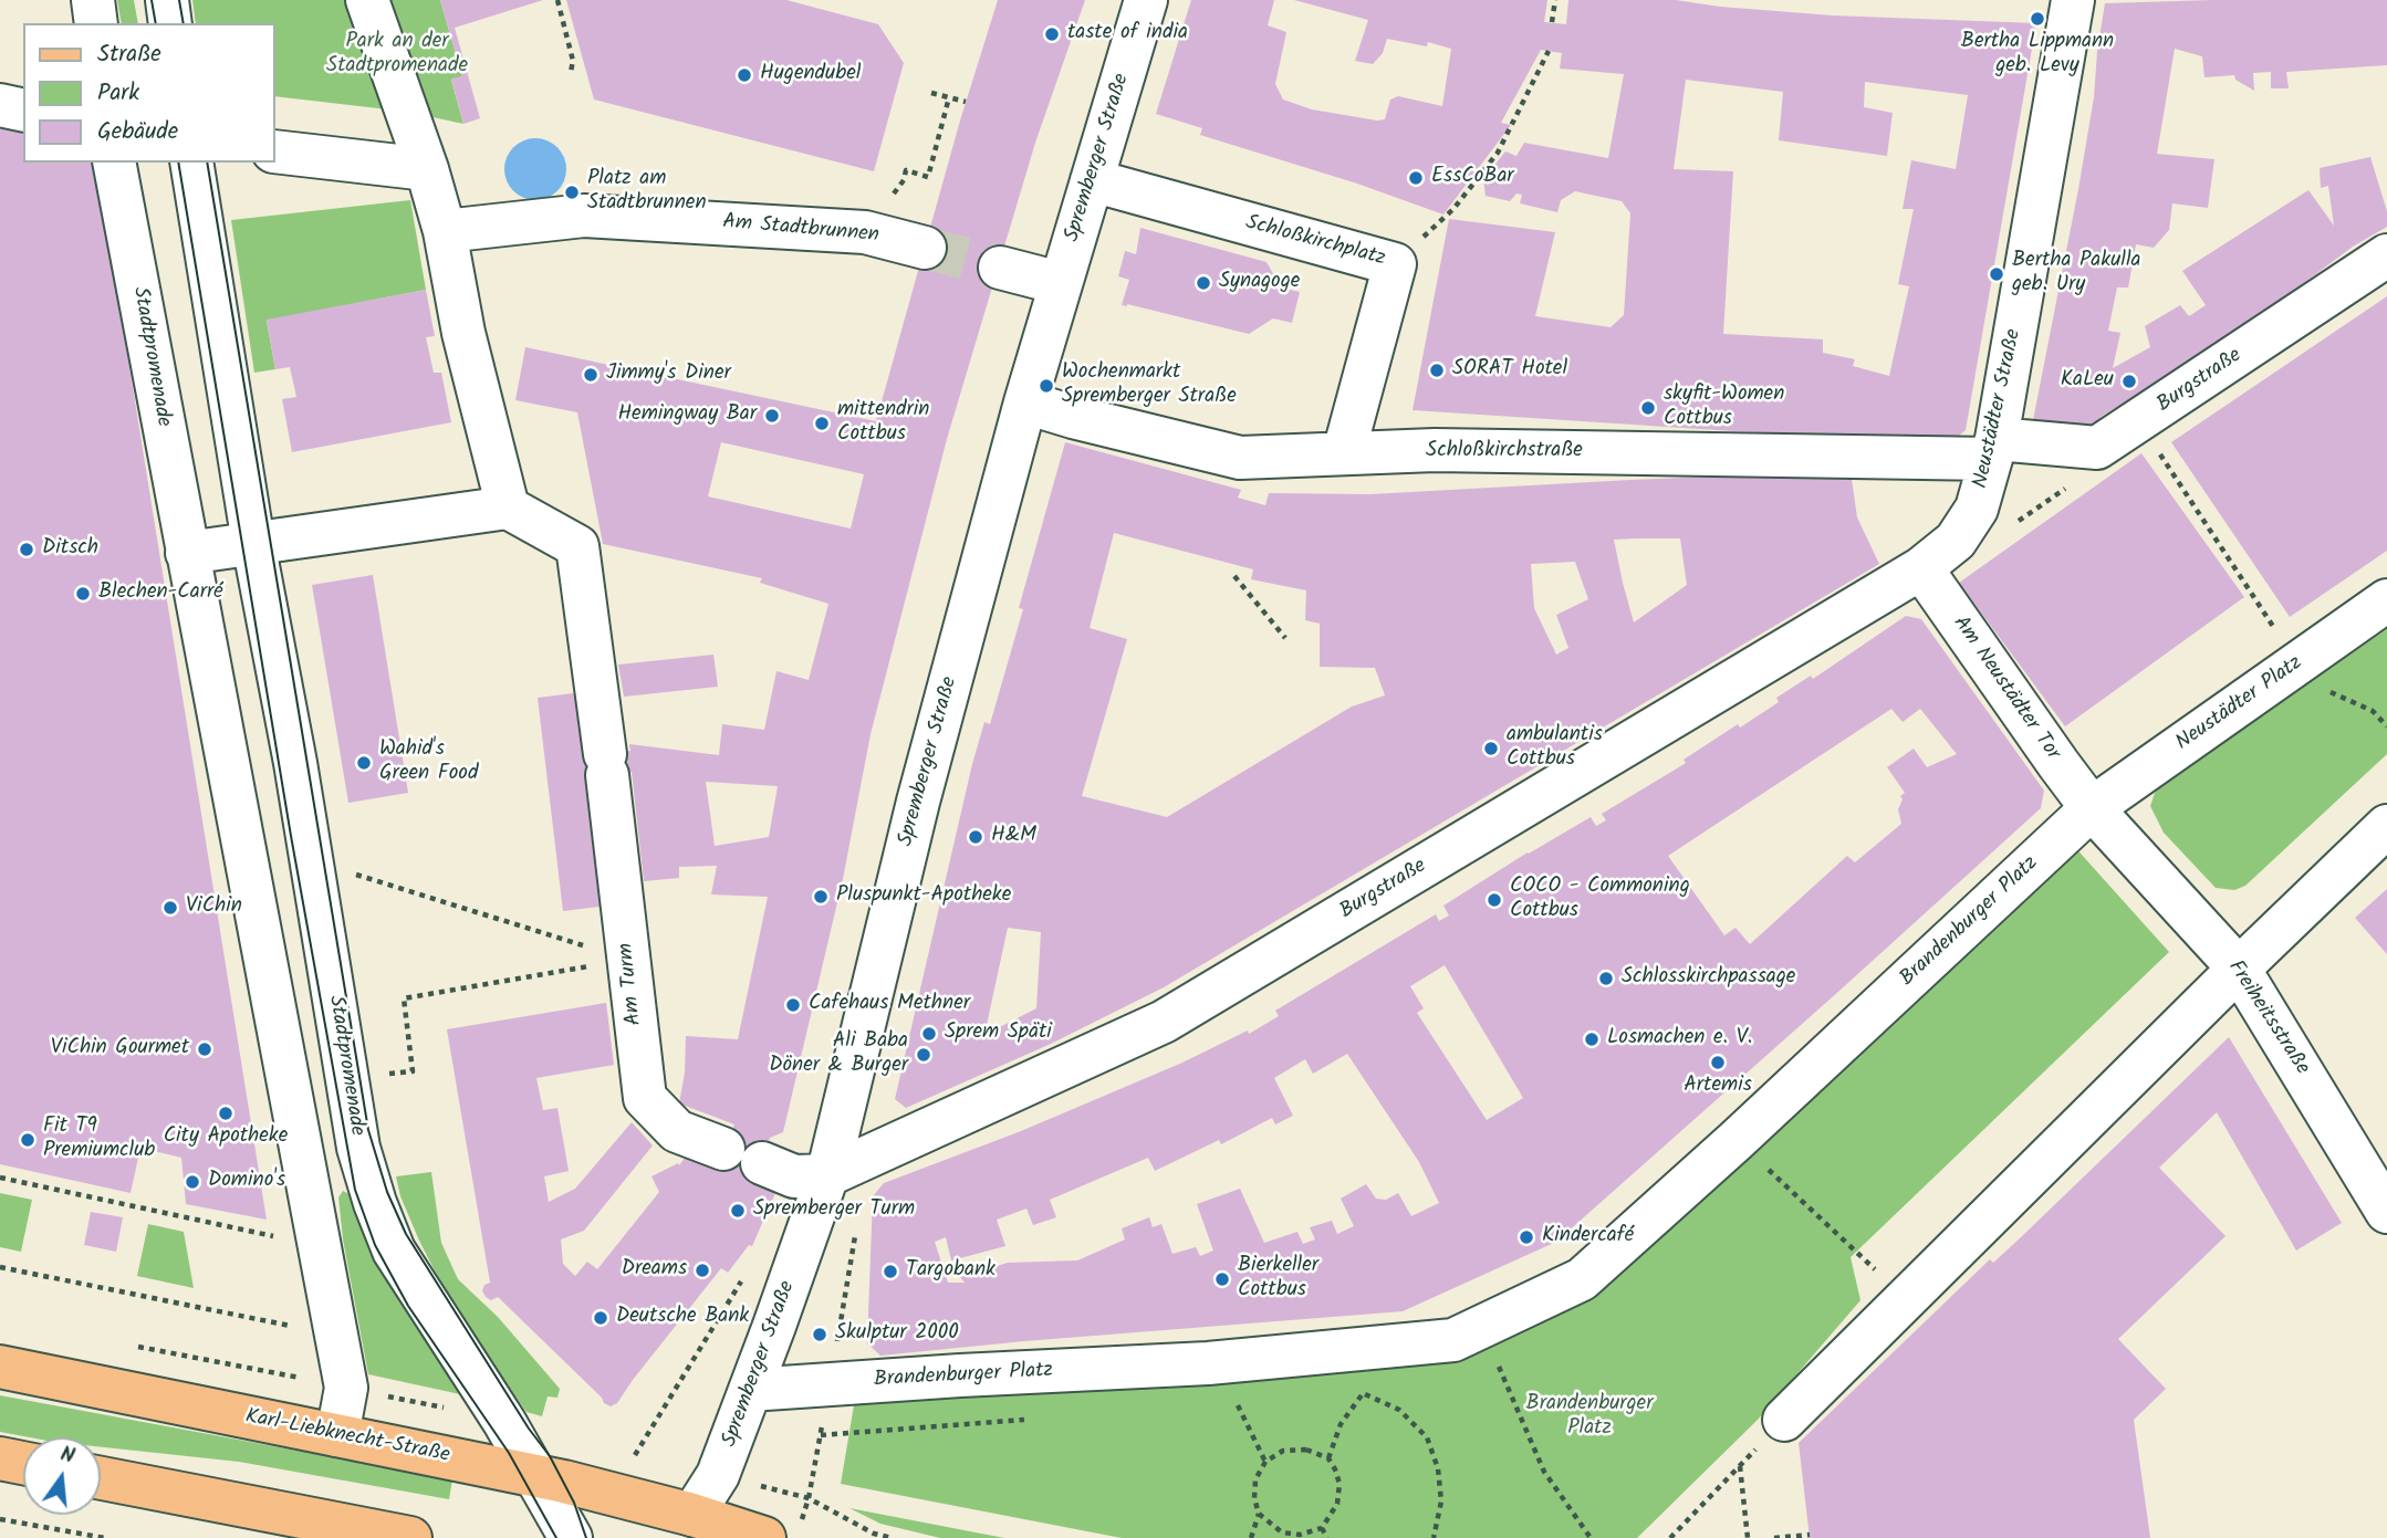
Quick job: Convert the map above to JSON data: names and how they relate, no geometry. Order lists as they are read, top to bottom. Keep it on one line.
{"streets":{"main road":["Karl-Liebknecht-Straße"],"street":["Spremberger Straße","Am Stadtbrunnen","Schloßkirchplatz","Stadtpromenade","Burgstraße","Neustädter Straße","Schloßkirchstraße","Am Neustädter Tor","Neustädter Platz","Brandenburger Platz","Am Turm","Freiheitsstraße"]},"crossings":[["Spremberger Straße","Schloßkirchplatz"],["Spremberger Straße","Burgstraße"],["Spremberger Straße","Schloßkirchstraße"],["Spremberger Straße","Brandenburger Platz"],["Spremberger Straße","Am Turm"],["Spremberger Straße","Karl-Liebknecht-Straße"],["Schloßkirchplatz","Schloßkirchstraße"],["Stadtpromenade","Karl-Liebknecht-Straße"],["Burgstraße","Neustädter Straße"],["Burgstraße","Schloßkirchstraße"],["Burgstraße","Am Neustädter Tor"],["Burgstraße","Am Turm"],["Neustädter Straße","Schloßkirchstraße"],["Neustädter Straße","Am Neustädter Tor"],["Am Neustädter Tor","Neustädter Platz"],["Am Neustädter Tor","Brandenburger Platz"],["Am Neustädter Tor","Freiheitsstraße"],["Neustädter Platz","Brandenburger Platz"],["Neustädter Platz","Freiheitsstraße"],["Brandenburger Platz","Freiheitsstraße"]],"parks":["Park an der Stadtpromenade","Brandenburger Platz"],"places":["Bertha Lippmann geb. Levy","taste of india","Hugendubel","EssCoBar","Platz am Stadtbrunnen","Bertha Pakulla geb. Ury","Synagoge","SORAT Hotel","Jimmy's Diner","KaLeu","Wochenmarkt Spremberger Straße","skyfit-Women Cottbus","Hemingway Bar","mittendrin Cottbus","Ditsch","Blechen-Carré","ambulantis Cottbus","Wahid's Green Food","H&M","Pluspunkt-Apotheke","COCO - Commoning Cottbus","ViChin","Schlosskirchpassage","Cafehaus Methner","Sprem Späti","Losmachen e. V.","ViChin Gourmet","Ali Baba Döner & Burger","Artemis","City Apotheke","Fit T9 Premiumclub","Domino's","Spremberger Turm","Kindercafé","Dreams","Targobank","Bierkeller Cottbus","Deutsche Bank","Skulptur 2000"],"legend":["Straße","Park","Gebäude"],"north":"top"}
